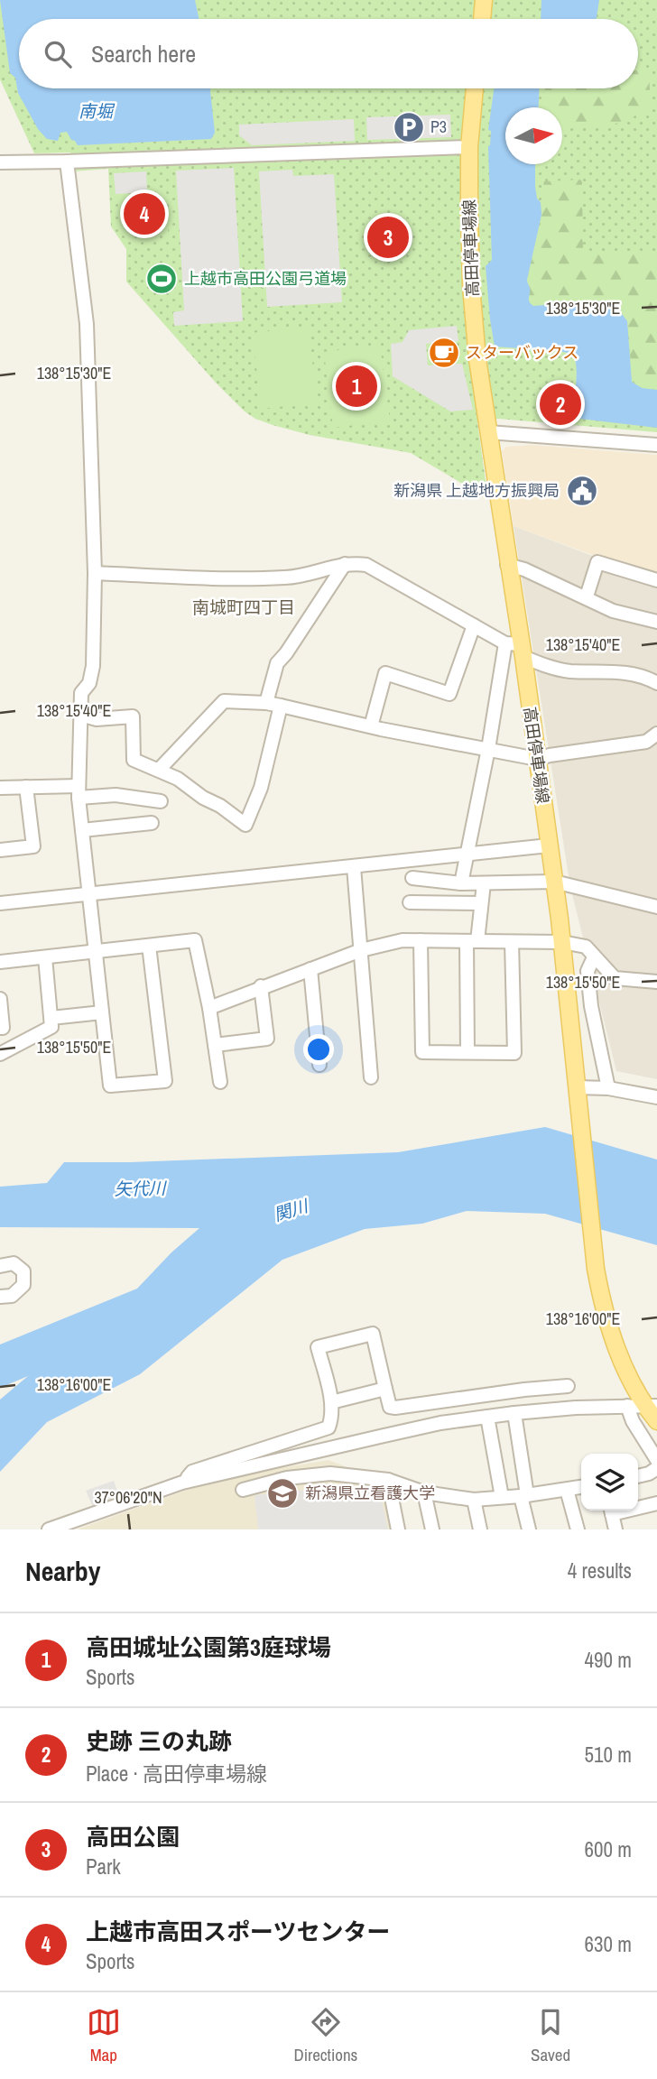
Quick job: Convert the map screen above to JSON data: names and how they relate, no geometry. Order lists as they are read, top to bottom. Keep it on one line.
{"streets":{"main road":["高田停車場線"]},"districts":["南城町四丁目"],"water":["南堀","矢代川","関川"],"places":{"parking":["P3"],"sports":["上越市高田公園弓道場"],"cafe":["スターバックス"],"public building":["新潟県 上越地方振興局"],"school or university":["新潟県立看護大学"]},"north":"right","page":{"search":"Search here","pins":["4","3","1","2"],"heading":["Nearby","4 results"],"list":[{"mark":"1","name":"高田城址公園第3庭球場","note":"Sports","value":"490 m"},{"mark":"2","name":"史跡 三の丸跡","note":"Place · 高田停車場線","value":"510 m"},{"mark":"3","name":"高田公園","note":"Park","value":"600 m"},{"mark":"4","name":"上越市高田スポーツセンター","note":"Sports","value":"630 m"}],"nav":["Map","Directions","Saved"]},"coordinates":["138°15'30\"E","138°15'40\"E","138°15'50\"E","138°16'00\"E","37°06'20\"N"]}
